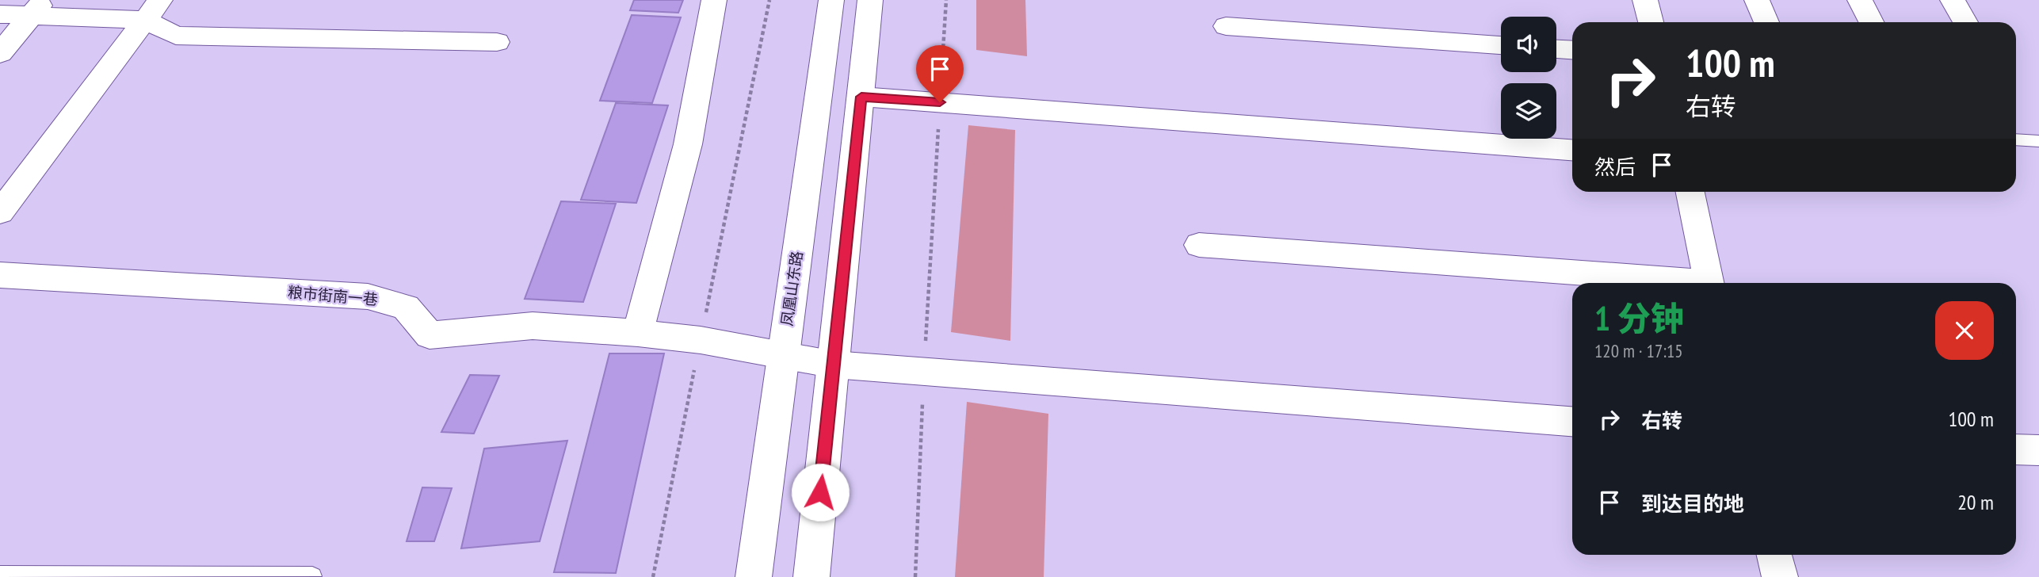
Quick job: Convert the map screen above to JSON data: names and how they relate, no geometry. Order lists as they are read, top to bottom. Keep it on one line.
{"streets":{"street":["凤凰山东路","粮市街南一巷"]},"crossings":[["凤凰山东路","粮市街南一巷"]],"page":{"turn":["100 m","右转"],"then":"然后","heading":["1 分钟","120 m · 17:15"],"list":[{"name":"右转","value":"100 m"},{"name":"到达目的地","value":"20 m"}]}}
